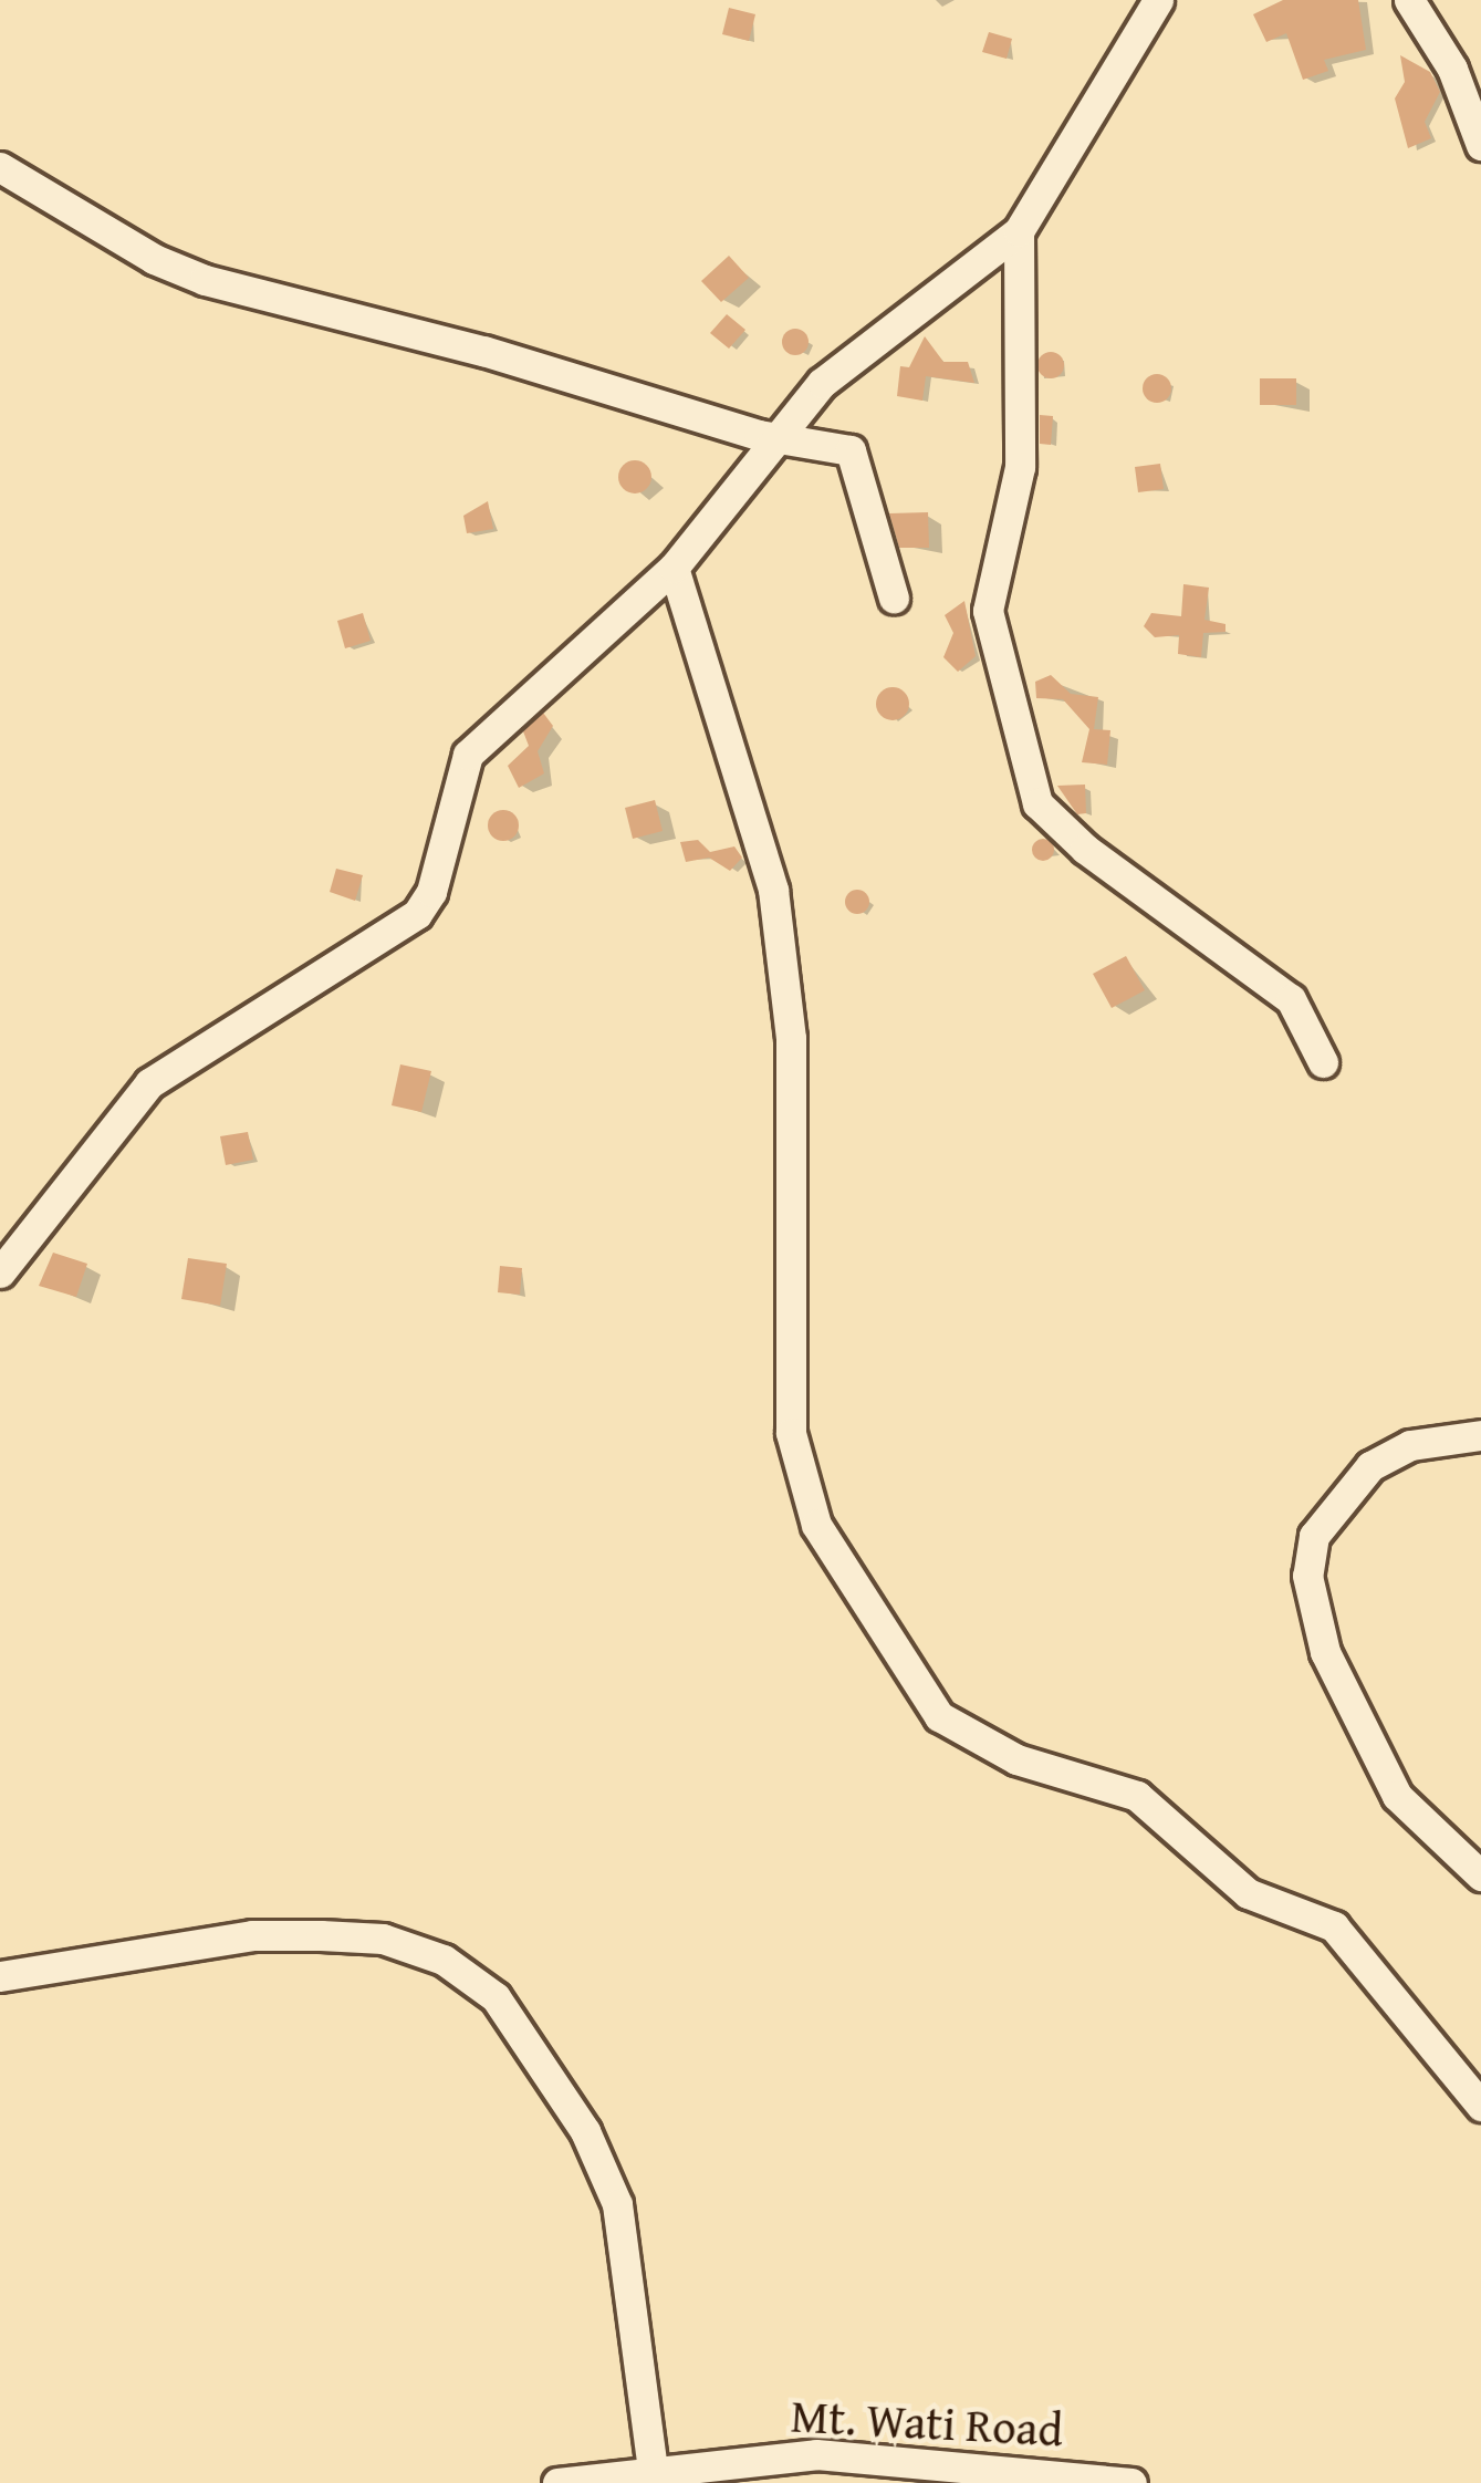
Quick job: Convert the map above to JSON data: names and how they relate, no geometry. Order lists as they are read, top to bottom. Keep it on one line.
{"streets":{"street":["Mt. Wati Road"]}}
